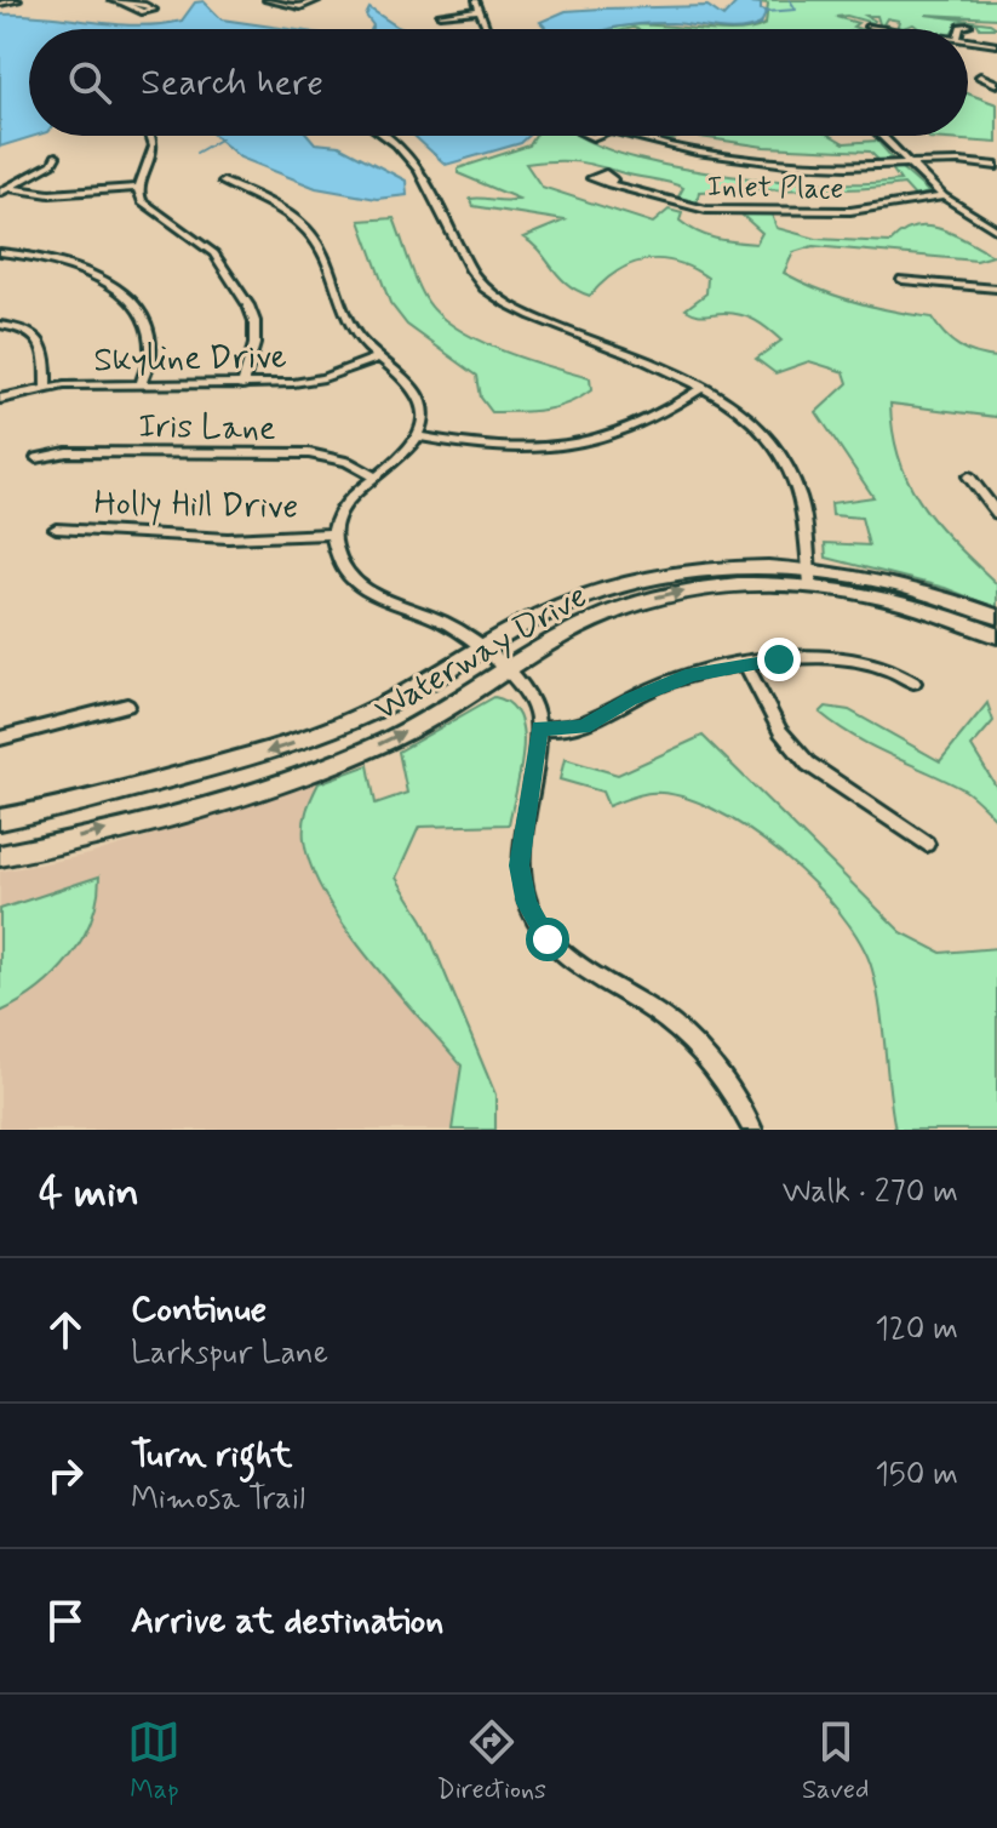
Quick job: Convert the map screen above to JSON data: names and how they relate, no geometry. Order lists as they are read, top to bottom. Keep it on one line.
{"streets":{"main road":["Waterway Drive"],"street":["Inlet Place","Skyline Drive","Iris Lane","Holly Hill Drive"]},"page":{"search":"Search here","heading":["4 min","Walk · 270 m"],"list":[["Continue","Larkspur Lane","120 m"],["Turn right","Mimosa Trail","150 m"],"Arrive at destination"],"nav":["Map","Directions","Saved"]}}
